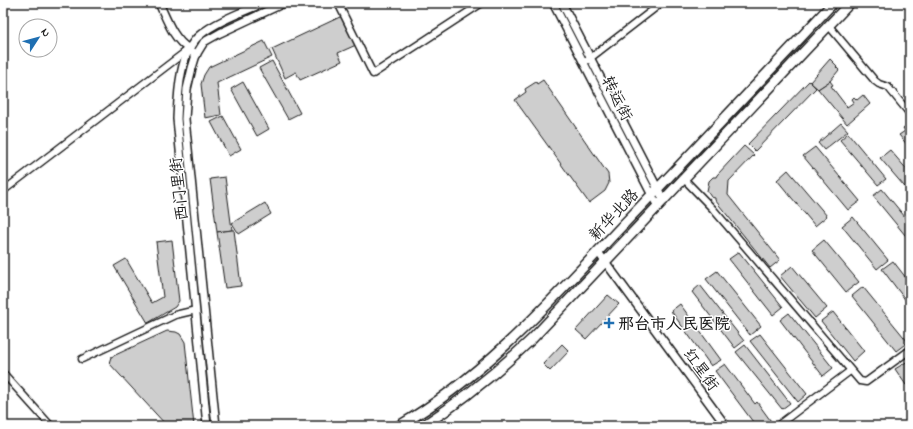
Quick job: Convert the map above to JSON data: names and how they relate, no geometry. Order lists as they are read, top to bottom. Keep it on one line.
{"streets":{"main road":["新华北路"],"street":["转运街","西门里街","红星街"]},"crossings":[["转运街","新华北路"],["新华北路","红星街"]],"places":{"health":["邢台市人民医院"]},"north":"top right"}
